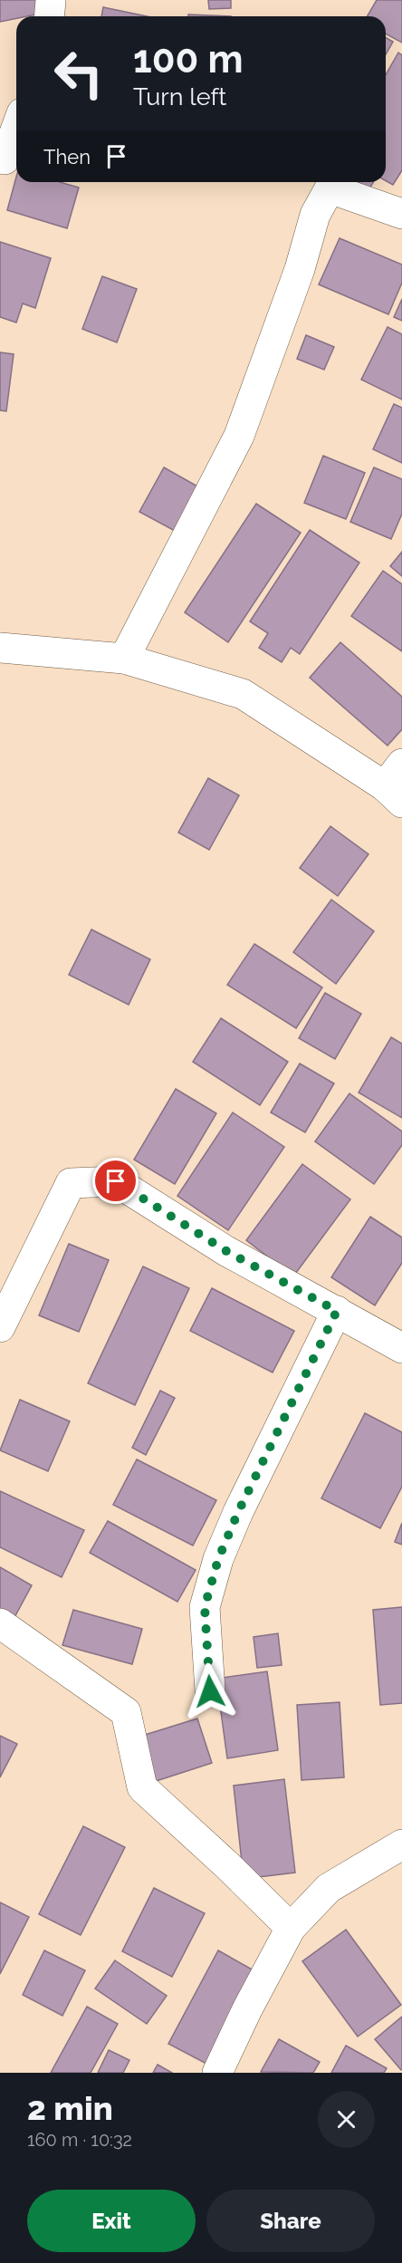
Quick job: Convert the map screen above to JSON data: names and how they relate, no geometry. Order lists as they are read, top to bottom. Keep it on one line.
{"page":{"turn":["100 m","Turn left"],"then":"Then","heading":["2 min","160 m · 10:32"],"buttons":["Exit","Share"]}}
